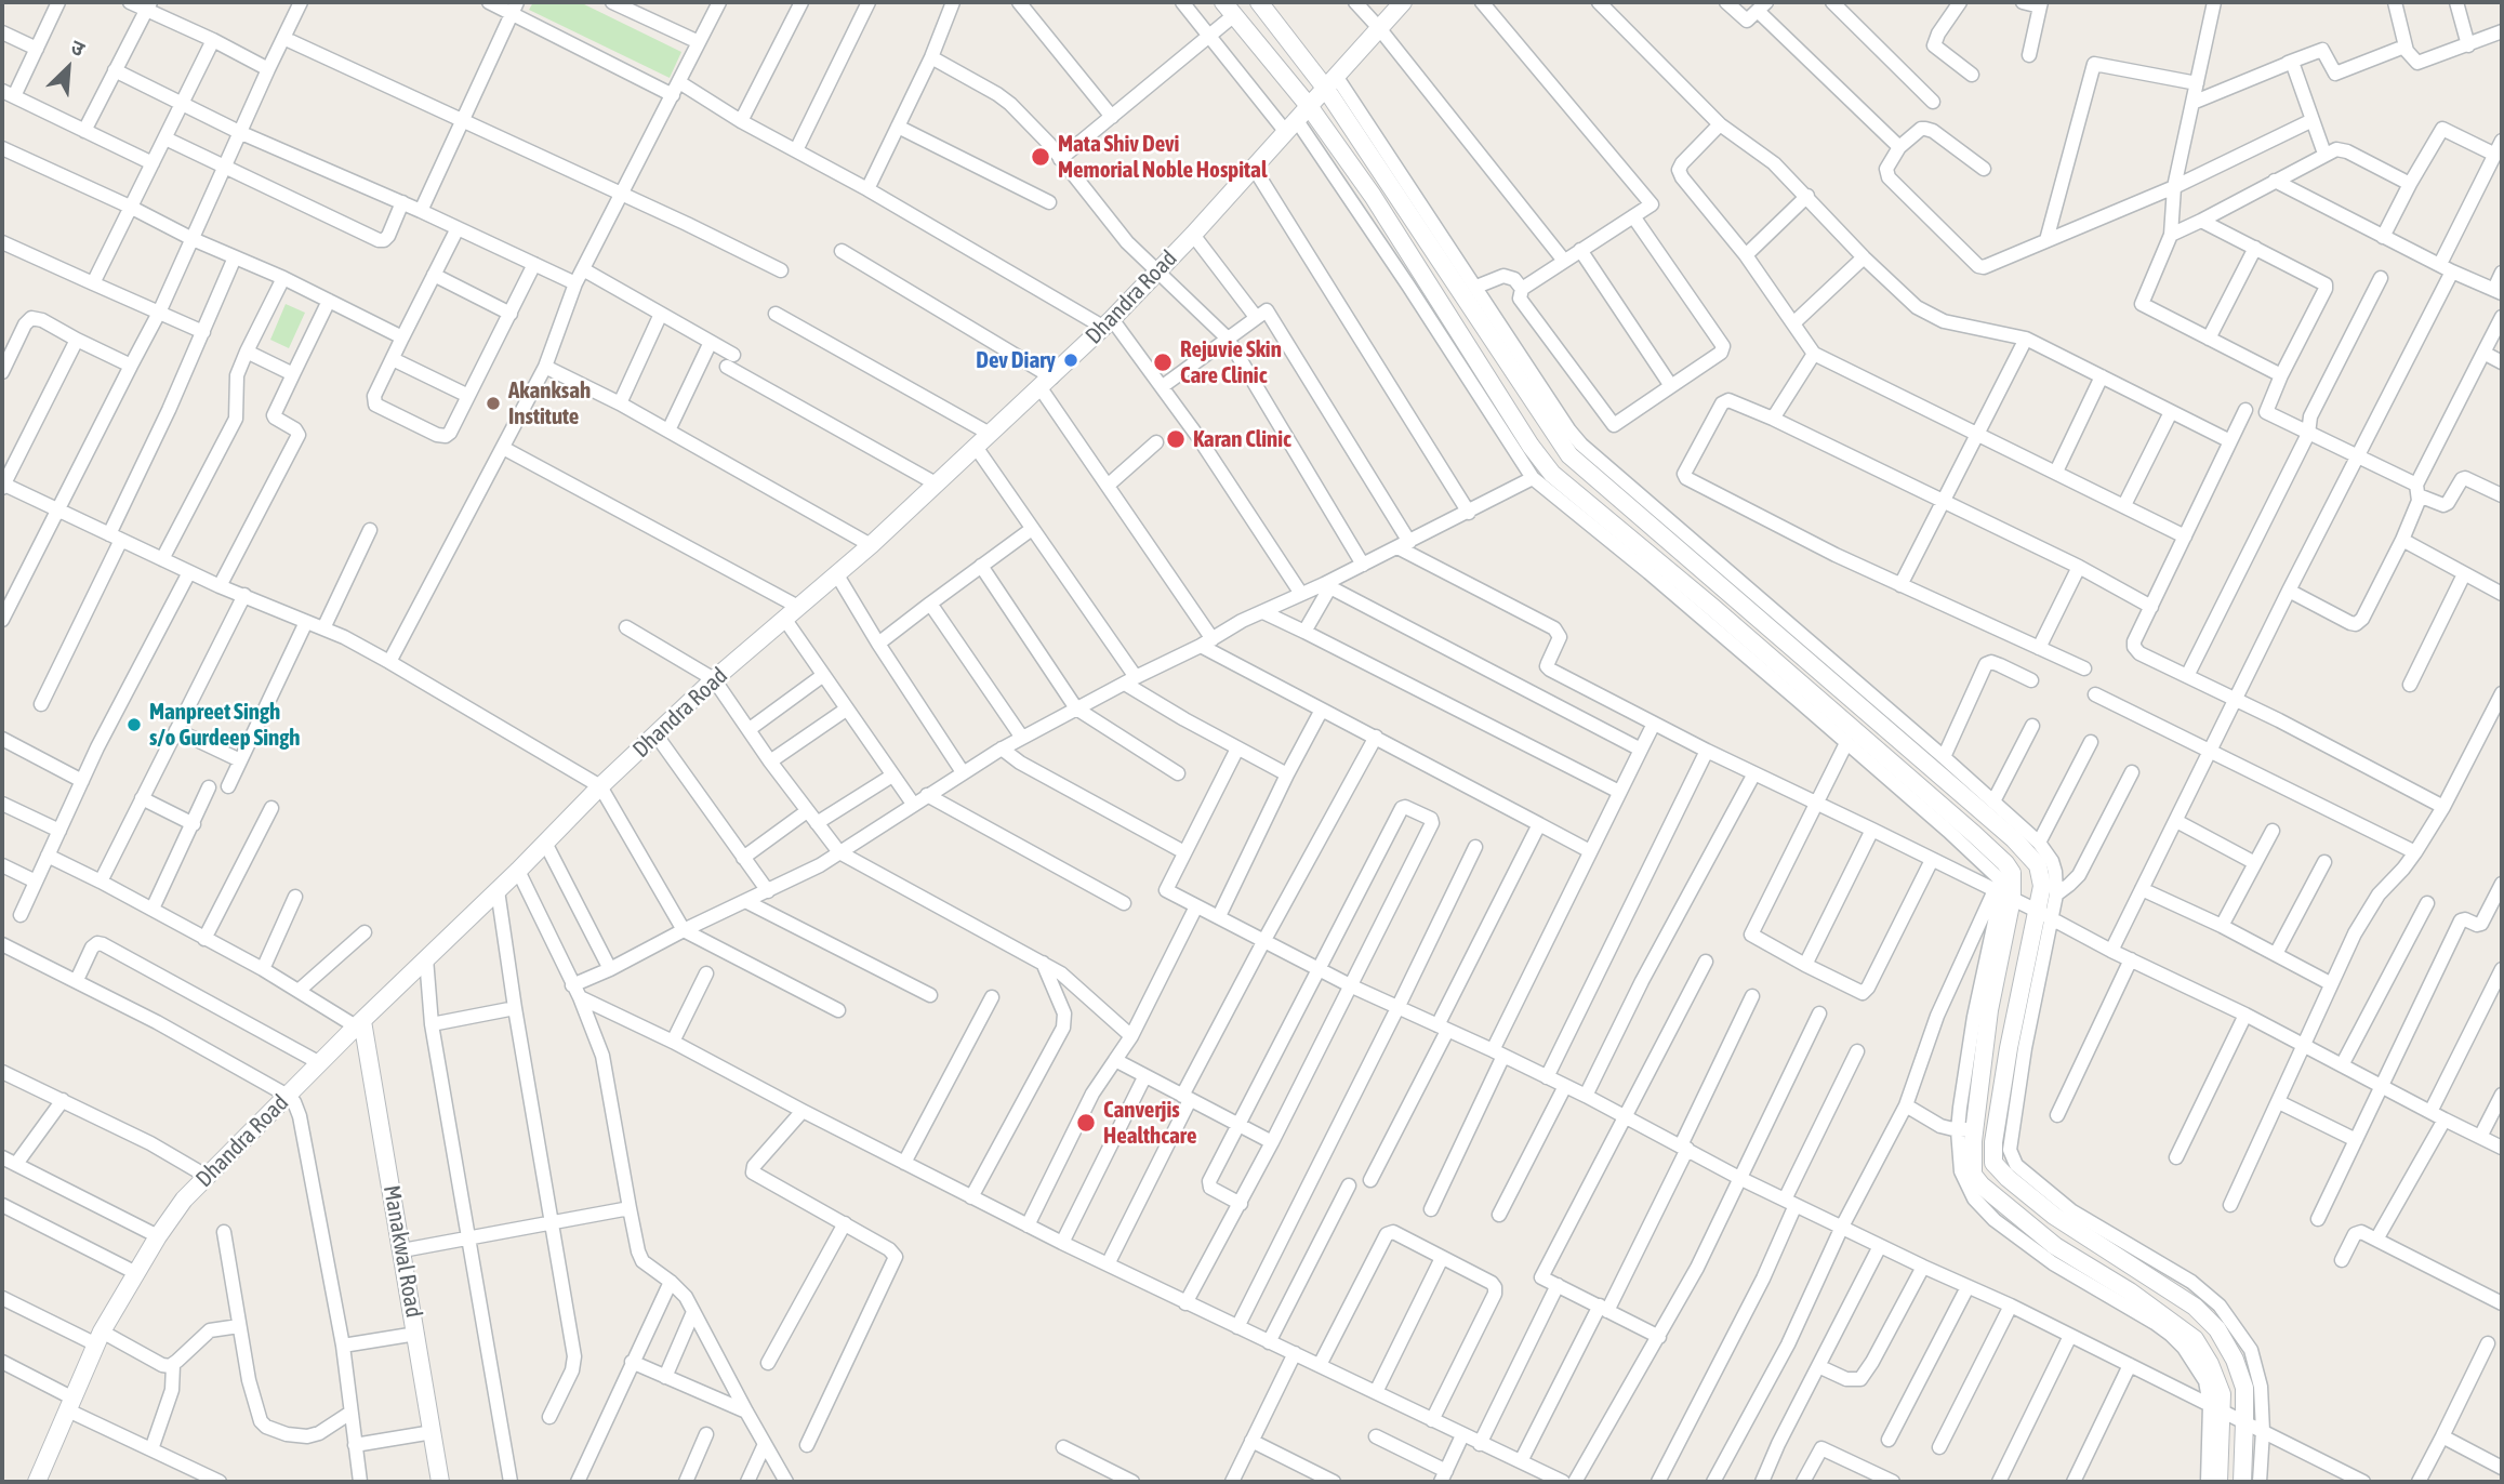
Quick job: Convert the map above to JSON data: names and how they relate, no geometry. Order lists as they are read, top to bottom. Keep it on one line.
{"streets":{"street":["Dhandra Road","Manakwal Road"]},"crossings":[["Dhandra Road","Manakwal Road"]],"places":["Mata Shiv Devi Memorial Noble Hospital","Dev Diary","Rejuvie Skin Care Clinic","Akanksah Institute","Karan Clinic","Manpreet Singh s/o Gurdeep Singh","Canverjis Healthcare"],"north":"top right"}
